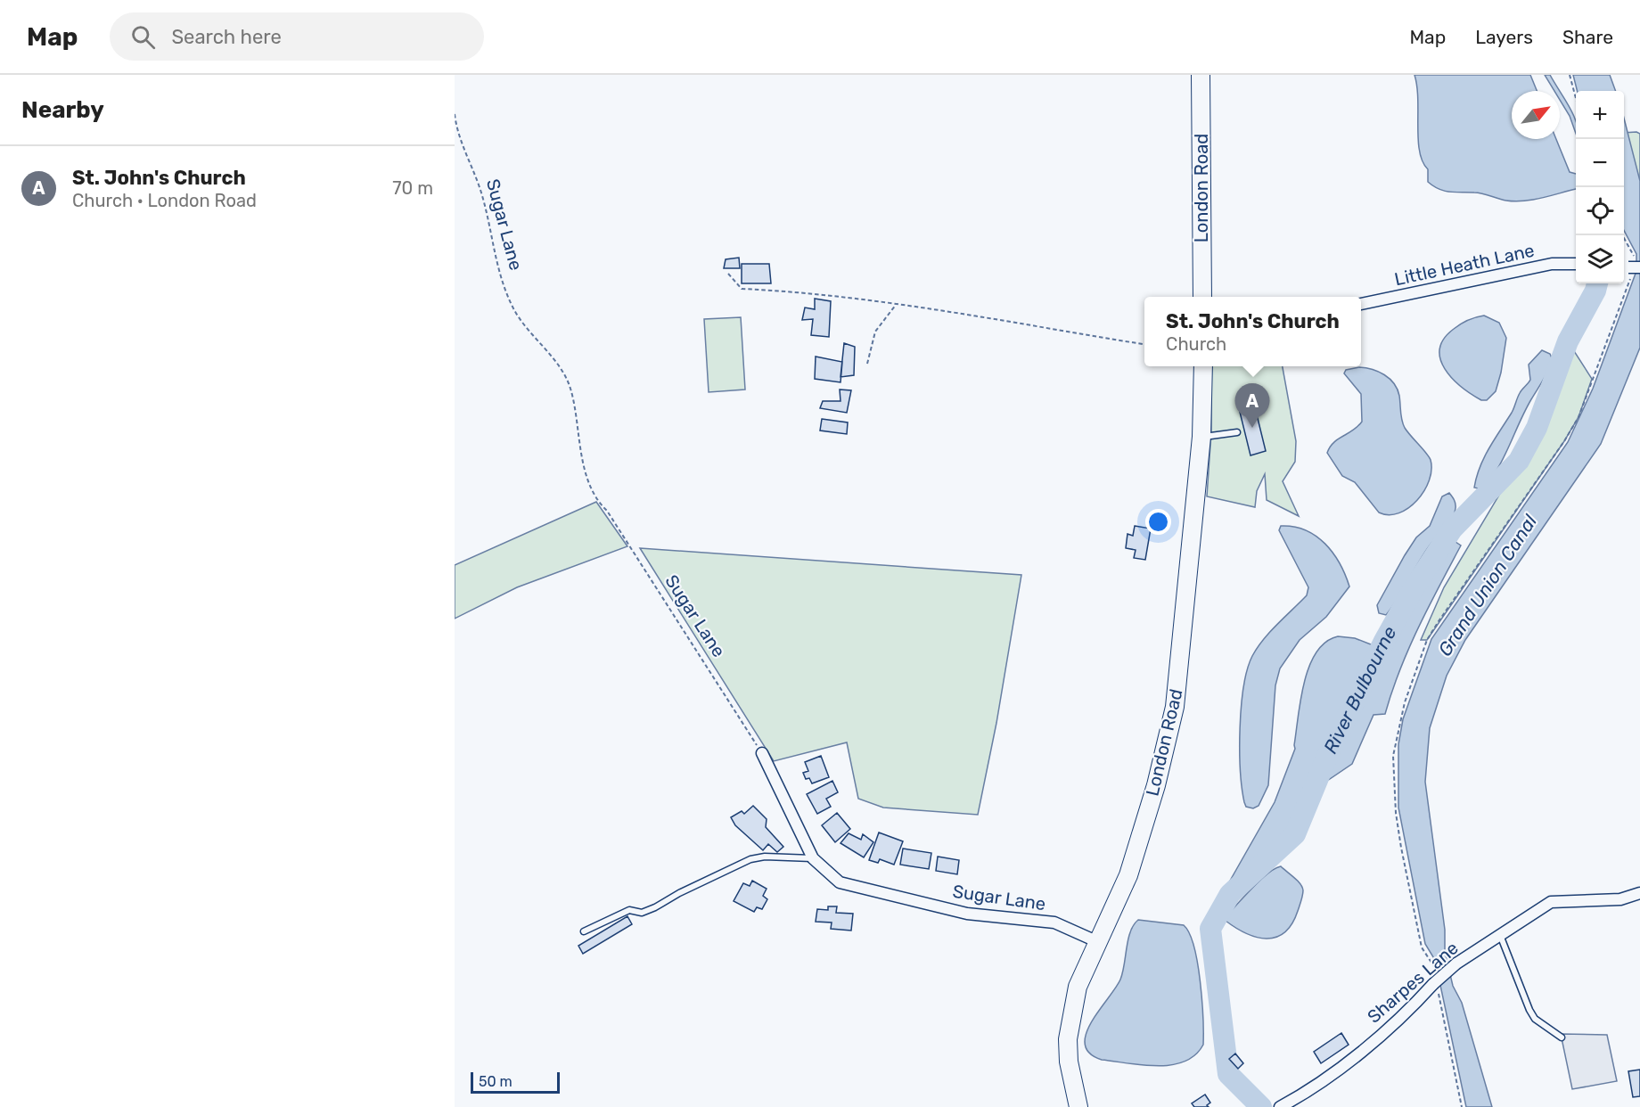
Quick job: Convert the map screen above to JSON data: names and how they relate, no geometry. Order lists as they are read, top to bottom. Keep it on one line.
{"streets":{"main road":["London Road"],"street":["Sugar Lane","Little Heath Lane","Sharpes Lane"]},"crossings":[["London Road","Sugar Lane"]],"water":["Grand Union Canal","River Bulbourne"],"scale_bar":"50 m","north":"top right","page":{"header":"Map","search":"Search here","nav":["Map","Layers","Share"],"heading":"Nearby","map_buttons":["+","−"],"list":[{"mark":"A","name":"St. John's Church","note":"Church · London Road","value":"70 m"}],"popup":["St. John's Church","Church"],"pins":"A","scale":"50 m"}}
